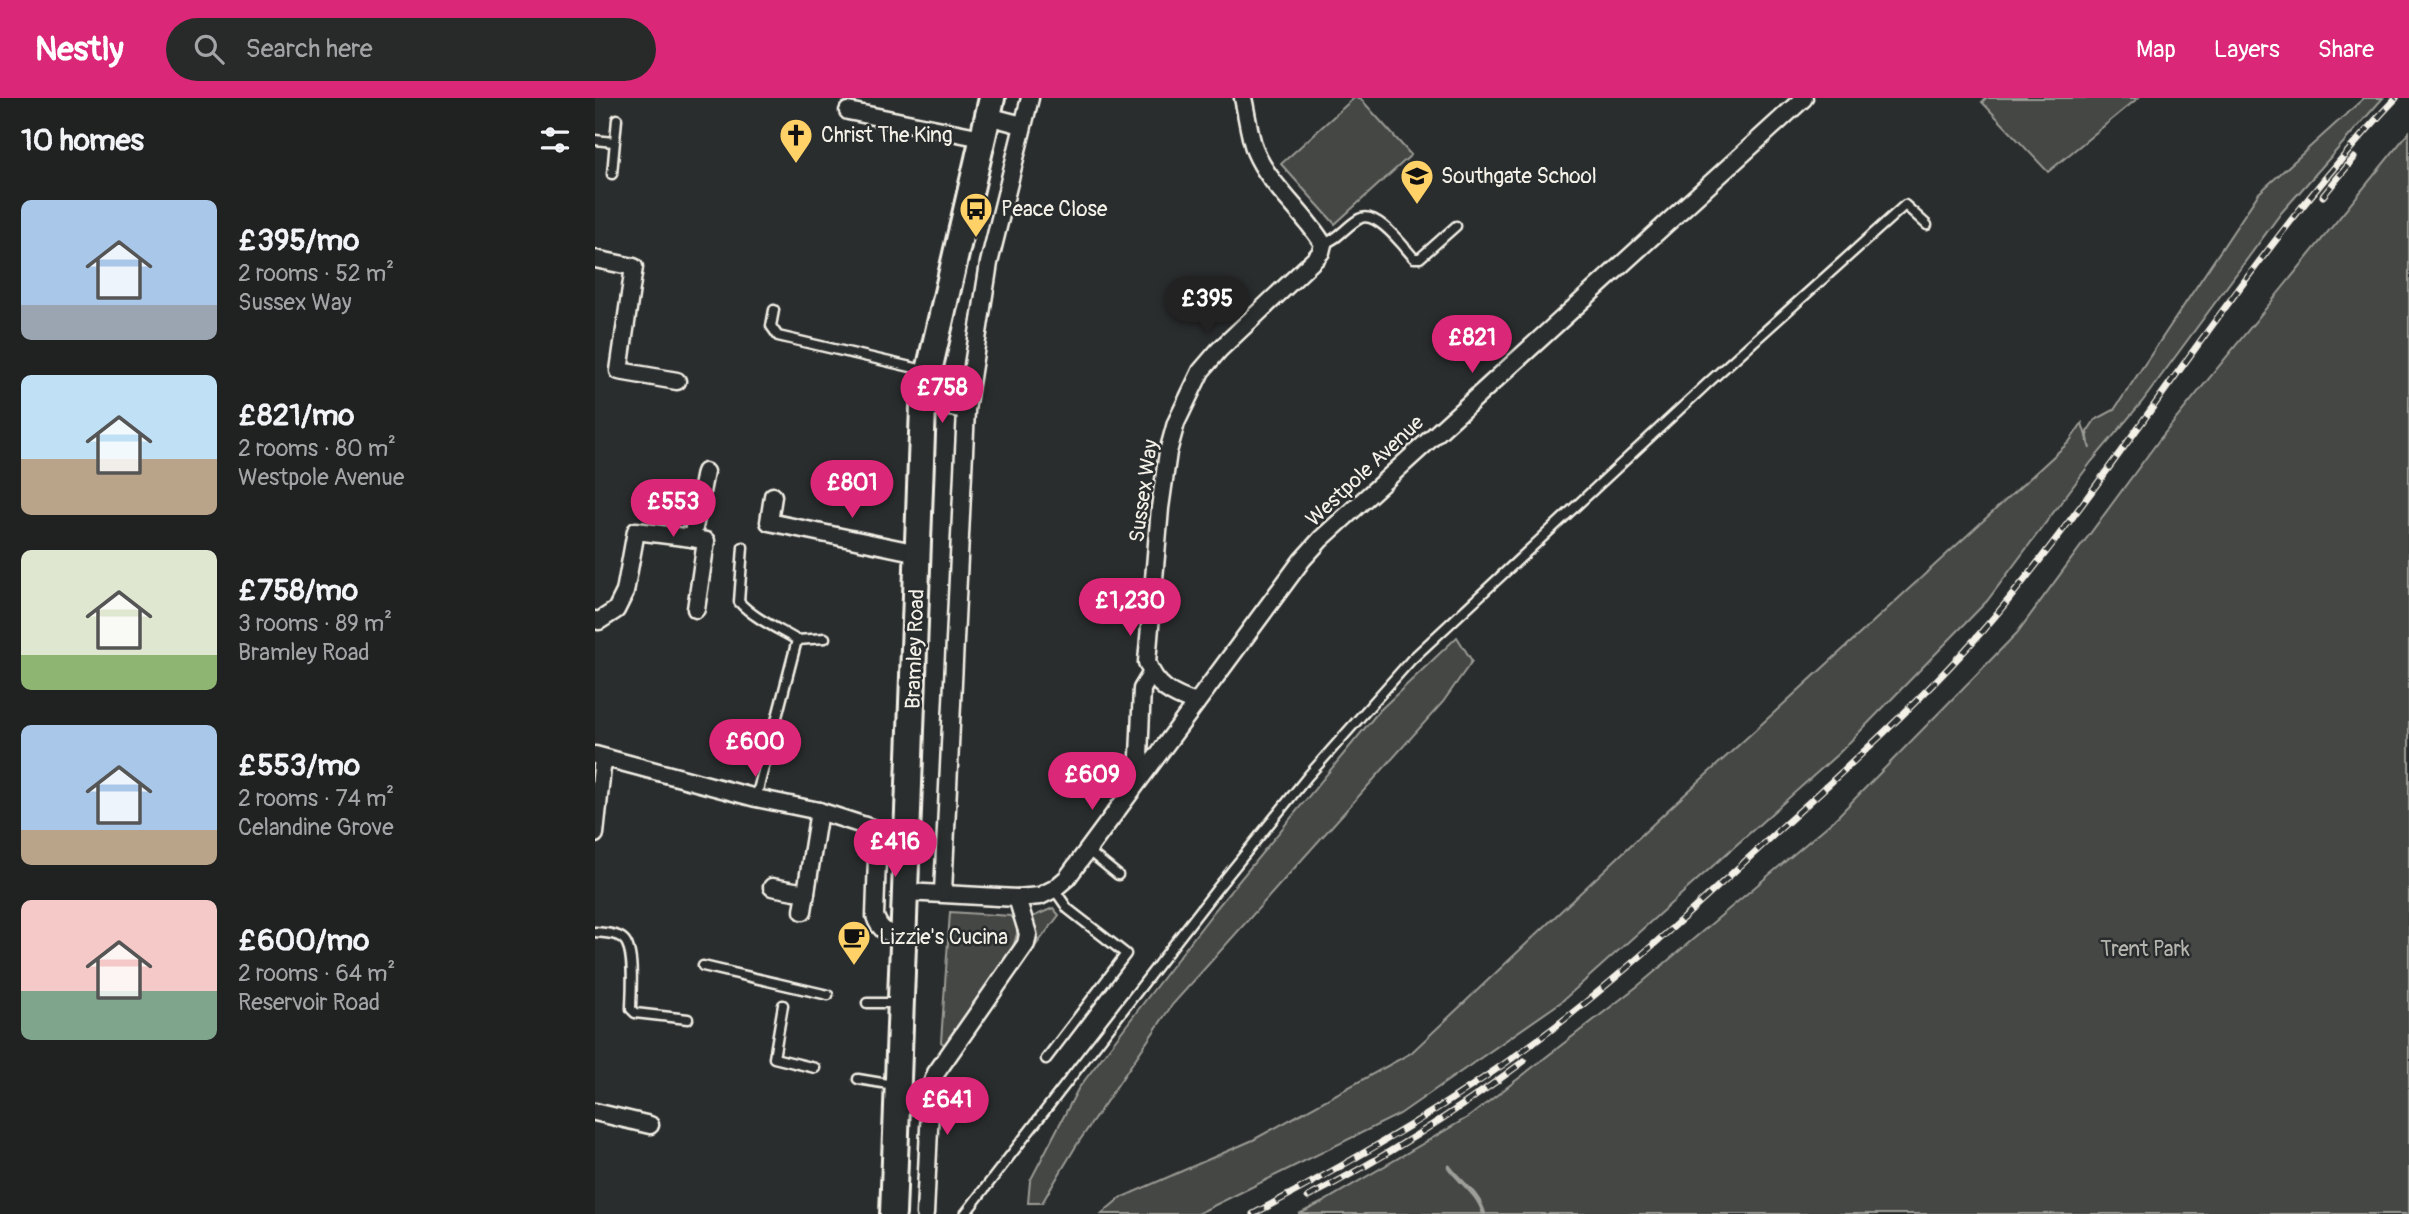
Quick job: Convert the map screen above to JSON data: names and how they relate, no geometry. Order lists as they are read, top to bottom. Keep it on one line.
{"streets":{"main road":["Bramley Road"],"street":["Westpole Avenue","Sussex Way"]},"crossings":[["Westpole Avenue","Sussex Way"]],"parks":["Trent Park"],"places":{"church":["Christ The King"],"school or university":["Southgate School"],"bus stop":["Peace Close"],"cafe":["Lizzie's Cucina"]},"page":{"header":"Nestly","search":"Search here","nav":["Map","Layers","Share"],"heading":"10 homes","list":[{"name":"£395/mo","note":"2 rooms · 52 m² · Sussex Way"},{"name":"£821/mo","note":"2 rooms · 80 m² · Westpole Avenue"},{"name":"£758/mo","note":"3 rooms · 89 m² · Bramley Road"},{"name":"£553/mo","note":"2 rooms · 74 m² · Celandine Grove"},{"name":"£600/mo","note":"2 rooms · 64 m² · Reservoir Road"}],"price":["£395","£821","£758","£801","£553","£1,230","£600","£609","£416","£641"]}}
